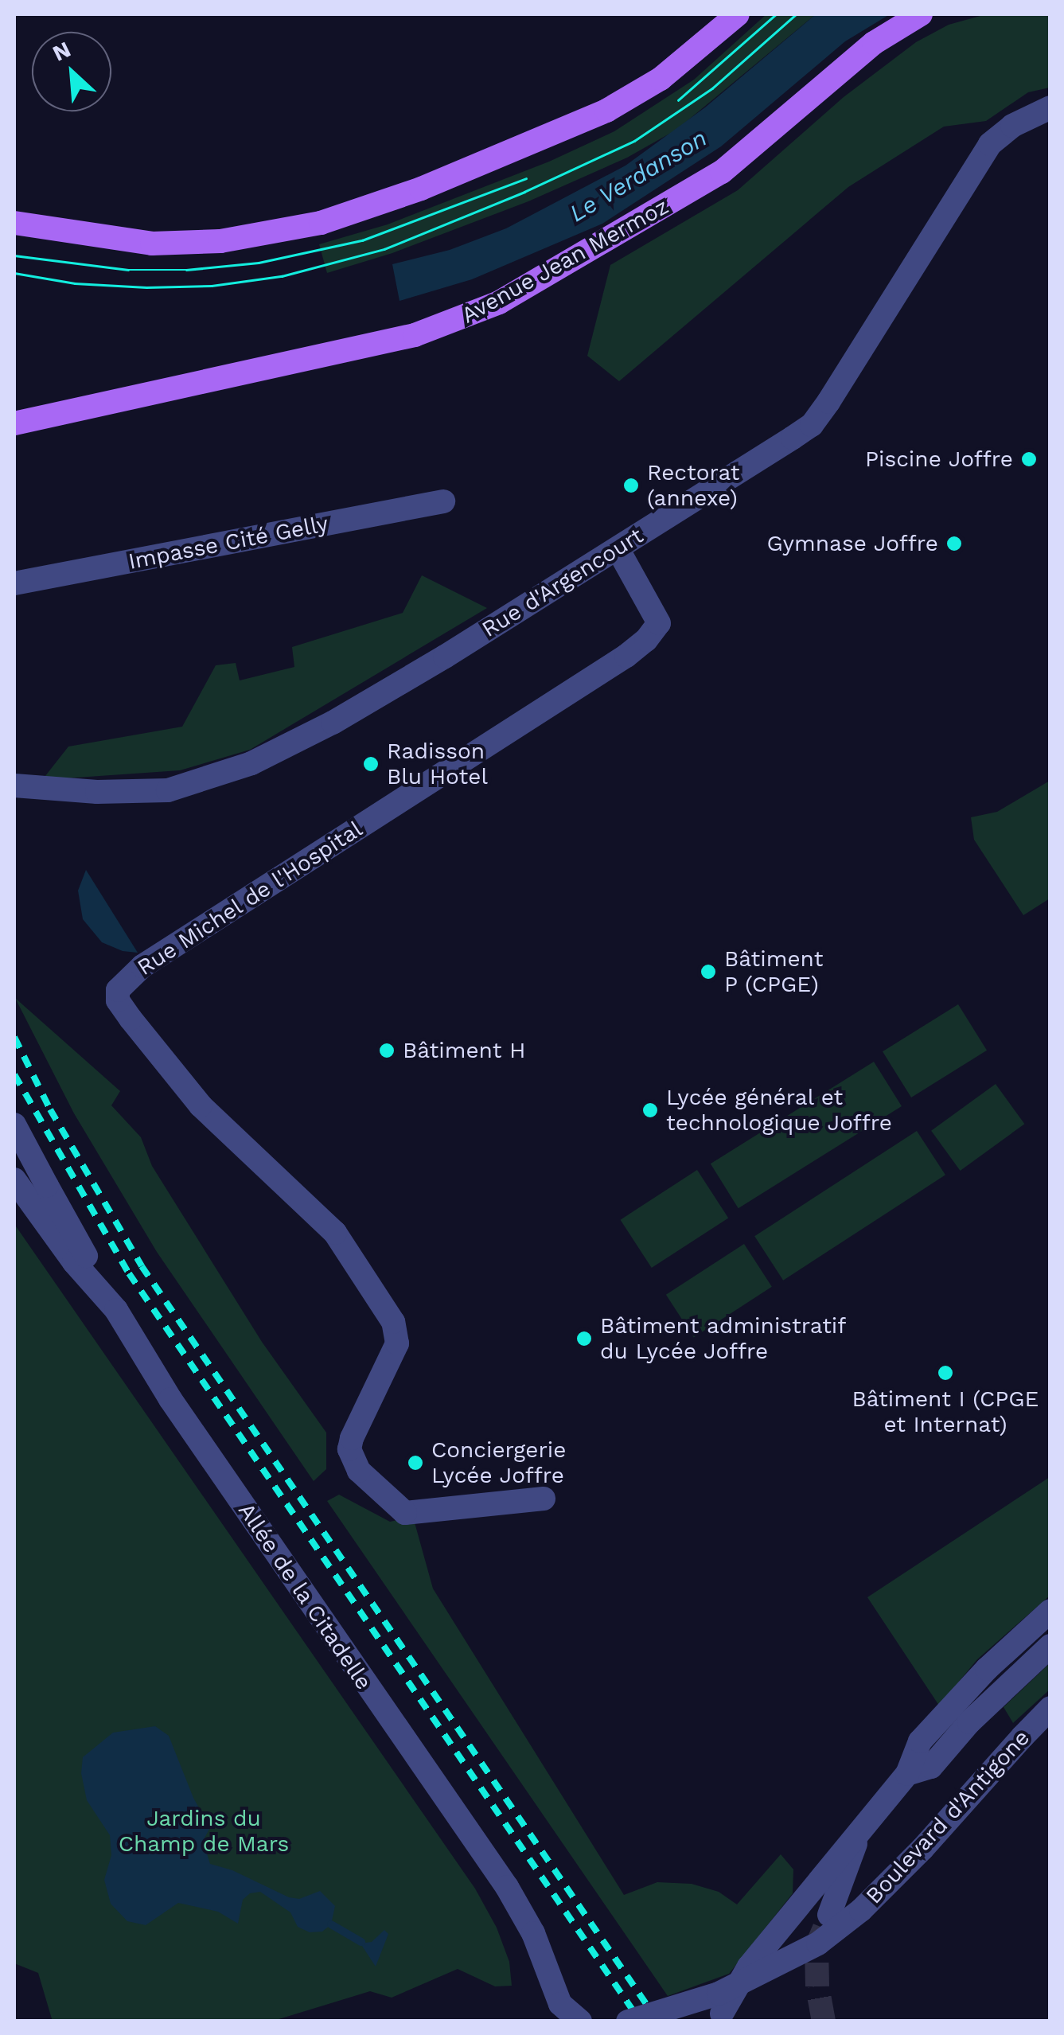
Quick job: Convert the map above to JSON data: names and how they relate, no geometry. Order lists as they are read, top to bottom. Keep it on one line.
{"streets":{"main road":["Avenue Jean Mermoz"],"street":["Impasse Cité Gelly","Rue d'Argencourt","Rue Michel de l'Hospital","Allée de la Citadelle","Boulevard d'Antigone"]},"crossings":[["Rue d'Argencourt","Rue Michel de l'Hospital"]],"water":["Le Verdanson"],"parks":["Jardins du Champ de Mars"],"places":["Piscine Joffre","Rectorat (annexe)","Gymnase Joffre","Radisson Blu Hotel","Bâtiment P (CPGE)","Bâtiment H","Lycée général et technologique Joffre","Bâtiment administratif du Lycée Joffre","Bâtiment I (CPGE et Internat)","Conciergerie Lycée Joffre"],"north":"top left"}
